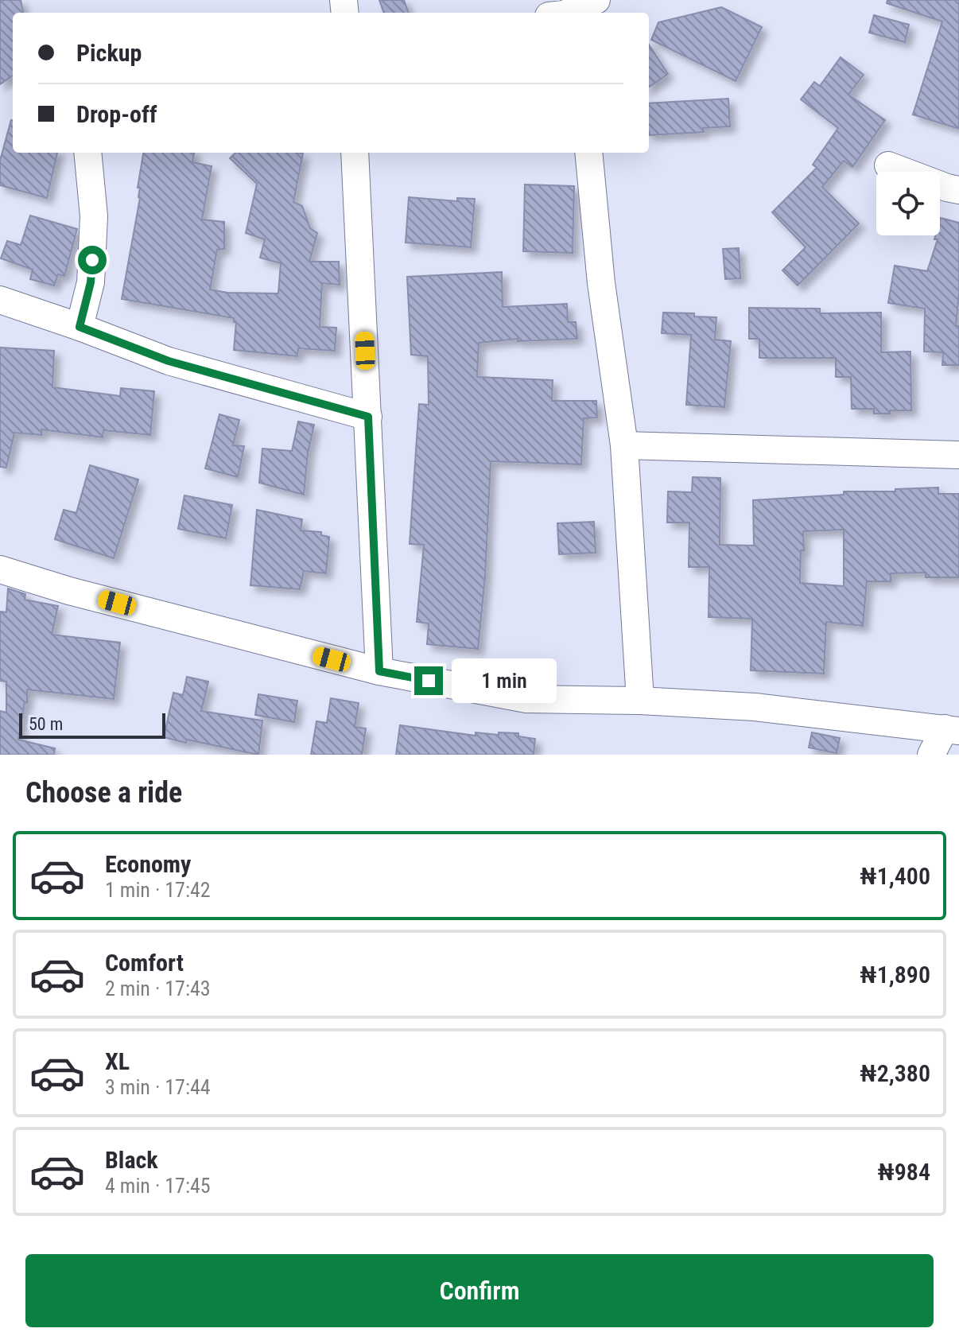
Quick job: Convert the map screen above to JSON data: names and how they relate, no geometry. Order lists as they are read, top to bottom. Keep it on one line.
{"scale_bar":"50 m","page":{"banner":["Pickup","Drop-off"],"bubble":"1 min","scale":"50 m","heading":"Choose a ride","list":[{"name":"Economy","note":"1 min · 17:42","value":"₦1,400"},{"name":"Comfort","note":"2 min · 17:43","value":"₦1,890"},{"name":"XL","note":"3 min · 17:44","value":"₦2,380"},{"name":"Black","note":"4 min · 17:45","value":"₦984"}],"buttons":"Confirm"}}
